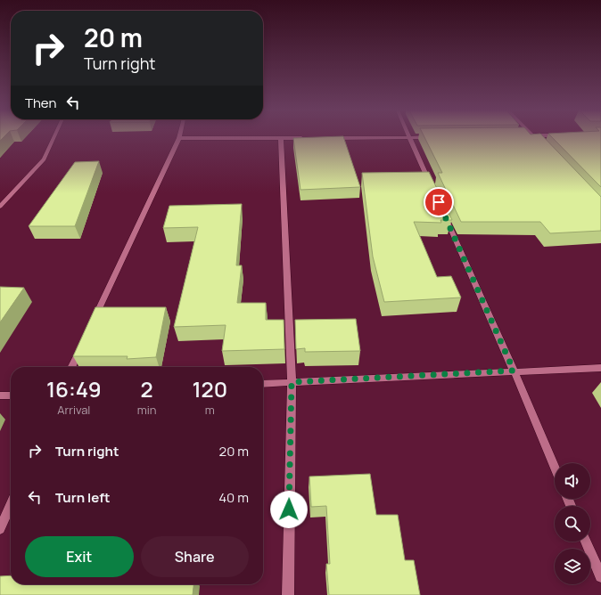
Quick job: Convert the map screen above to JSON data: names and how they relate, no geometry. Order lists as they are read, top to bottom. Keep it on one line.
{"page":{"turn":["20 m","Turn right"],"then":"Then","eta":["16:49","Arrival","2","min","120","m"],"list":[{"name":"Turn right","value":"20 m"},{"name":"Turn left","value":"40 m"}],"buttons":["Exit","Share"]}}
